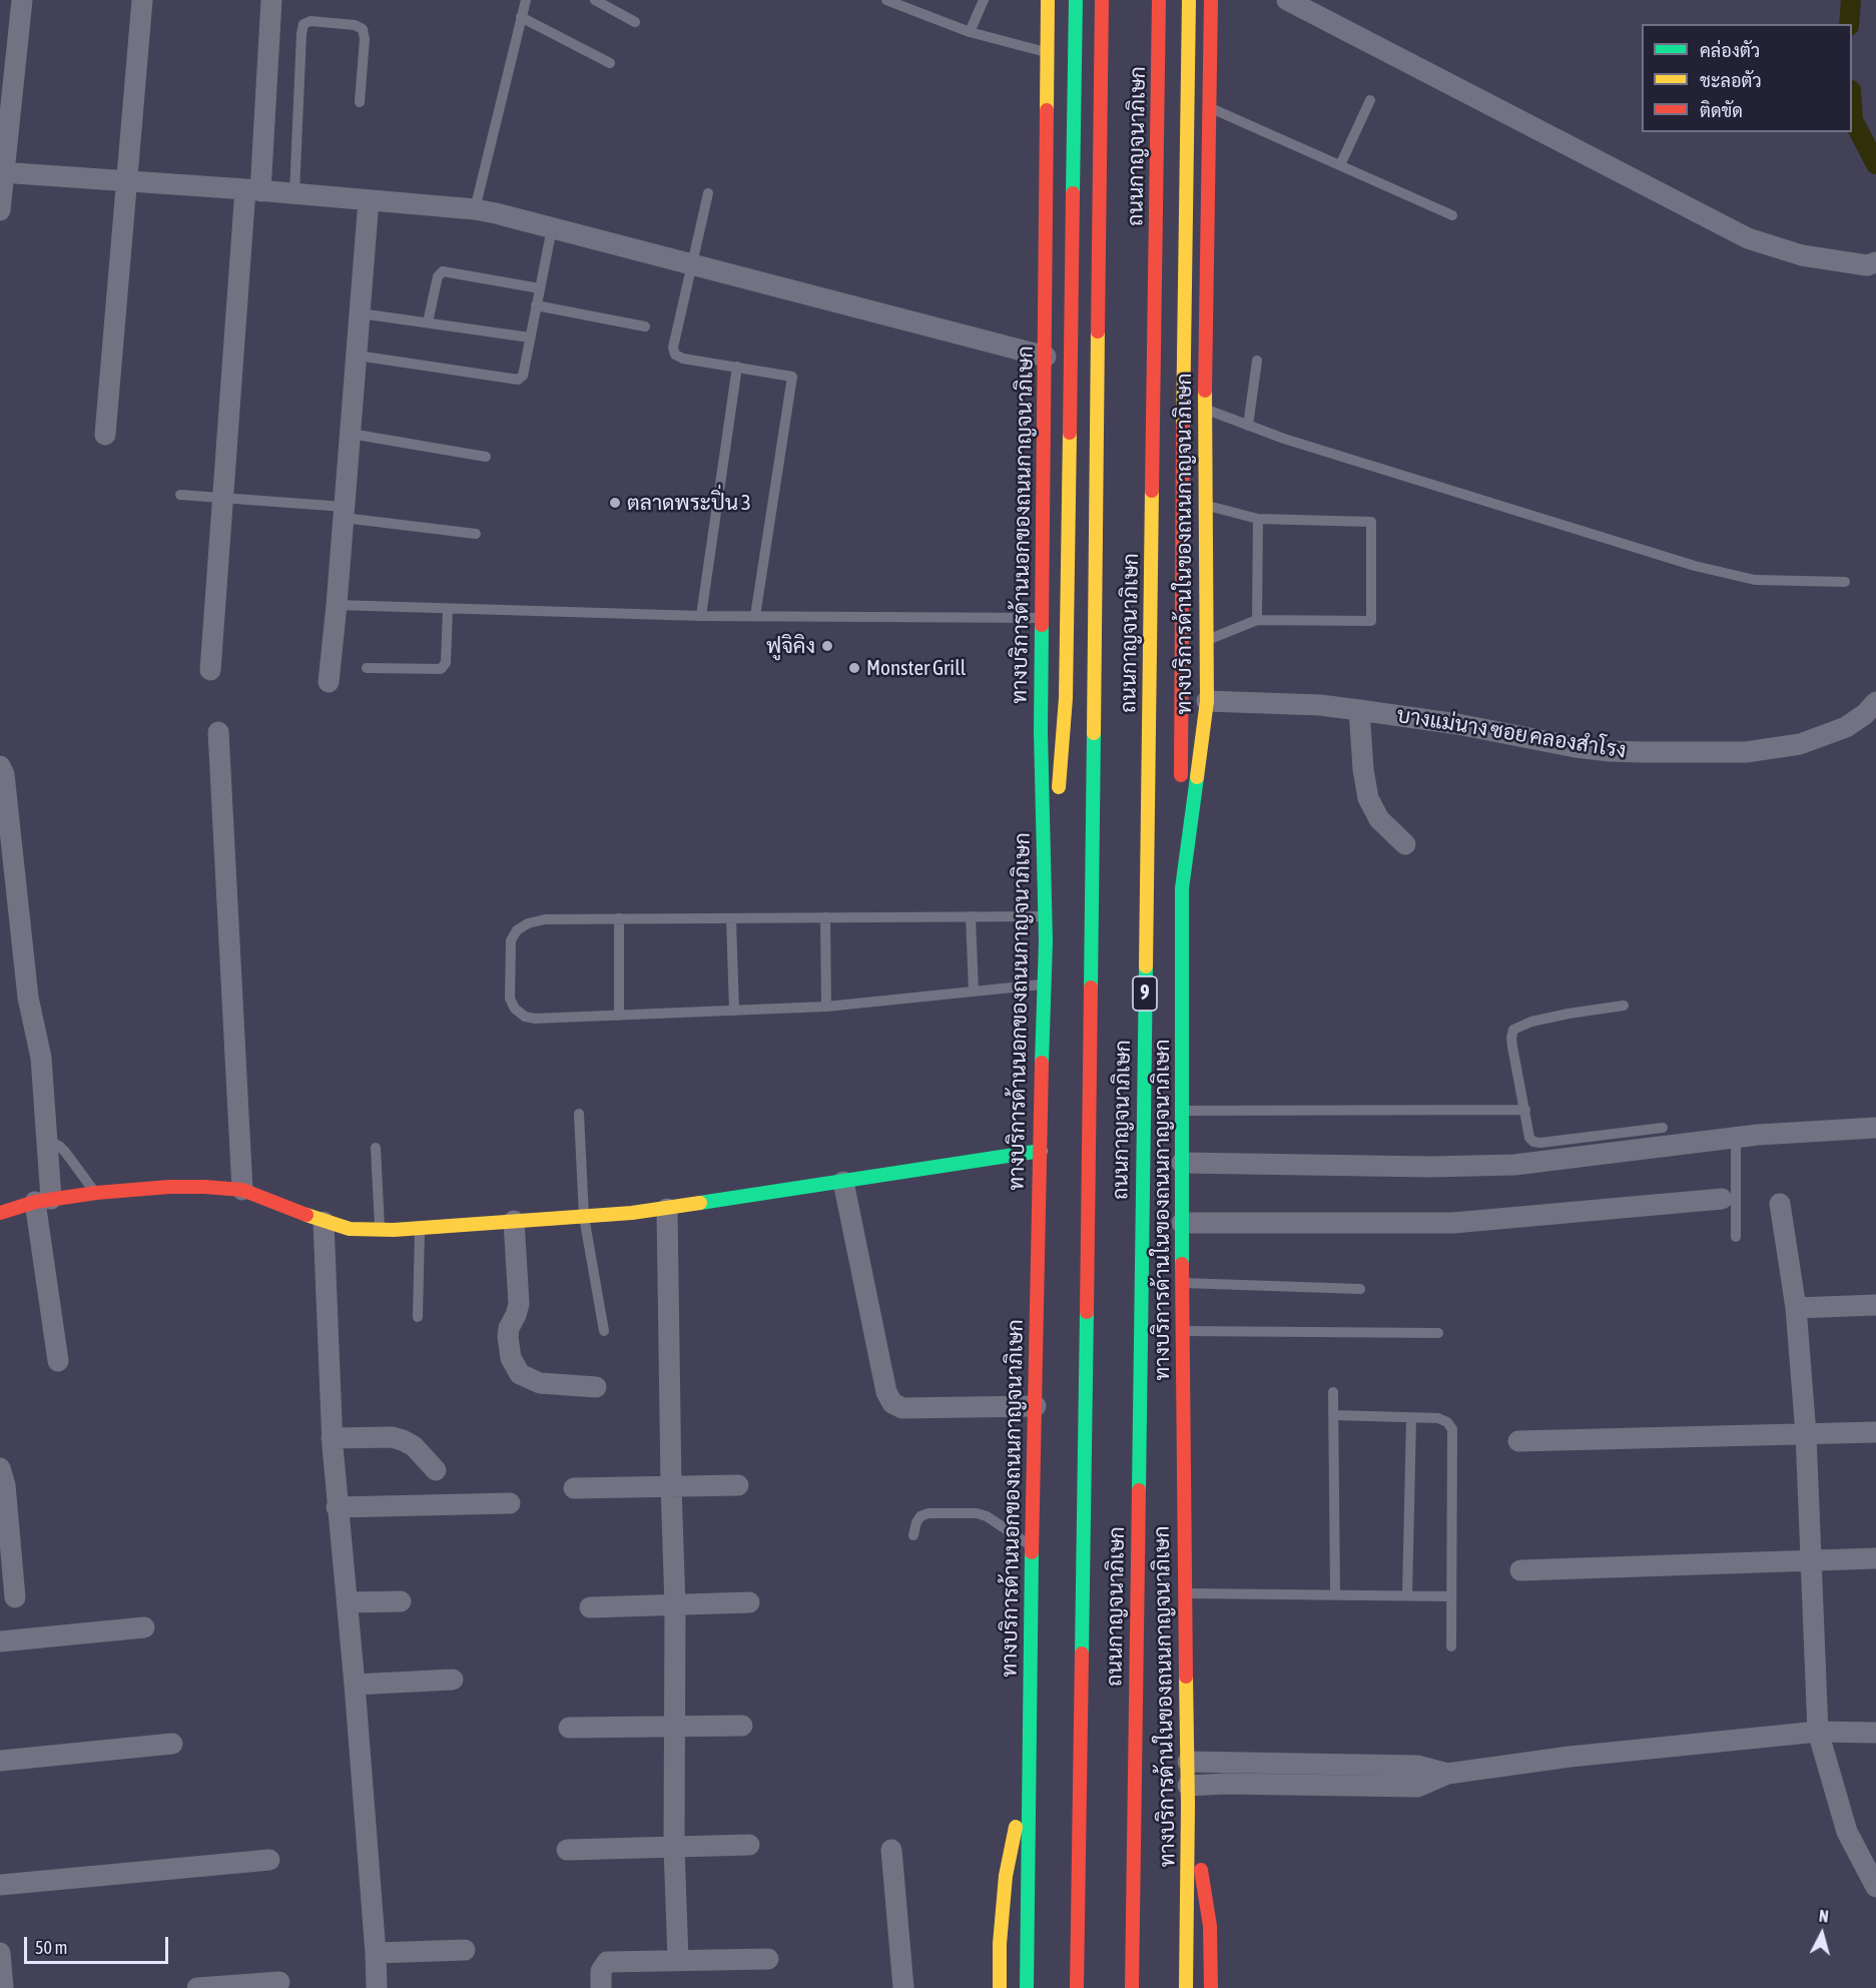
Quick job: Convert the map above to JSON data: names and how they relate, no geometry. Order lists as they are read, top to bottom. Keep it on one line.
{"streets":{"main road":["ถนนกาญจนาภิเษก","ทางบริการด้านนอกของถนนกาญจนาภิเษก","ทางบริการด้านในของถนนกาญจนาภิเษก","9"],"street":["บางแม่นาง ซอย คลองสำโรง"]},"crossings":[["ทางบริการด้านในของถนนกาญจนาภิเษก","บางแม่นาง ซอย คลองสำโรง"]],"places":["ตลาดพระปิ่น 3","ฟูจิคิง","Monster Grill"],"legend":["คล่องตัว","ชะลอตัว","ติดขัด"],"scale_bar":"50 m","north":"top"}
